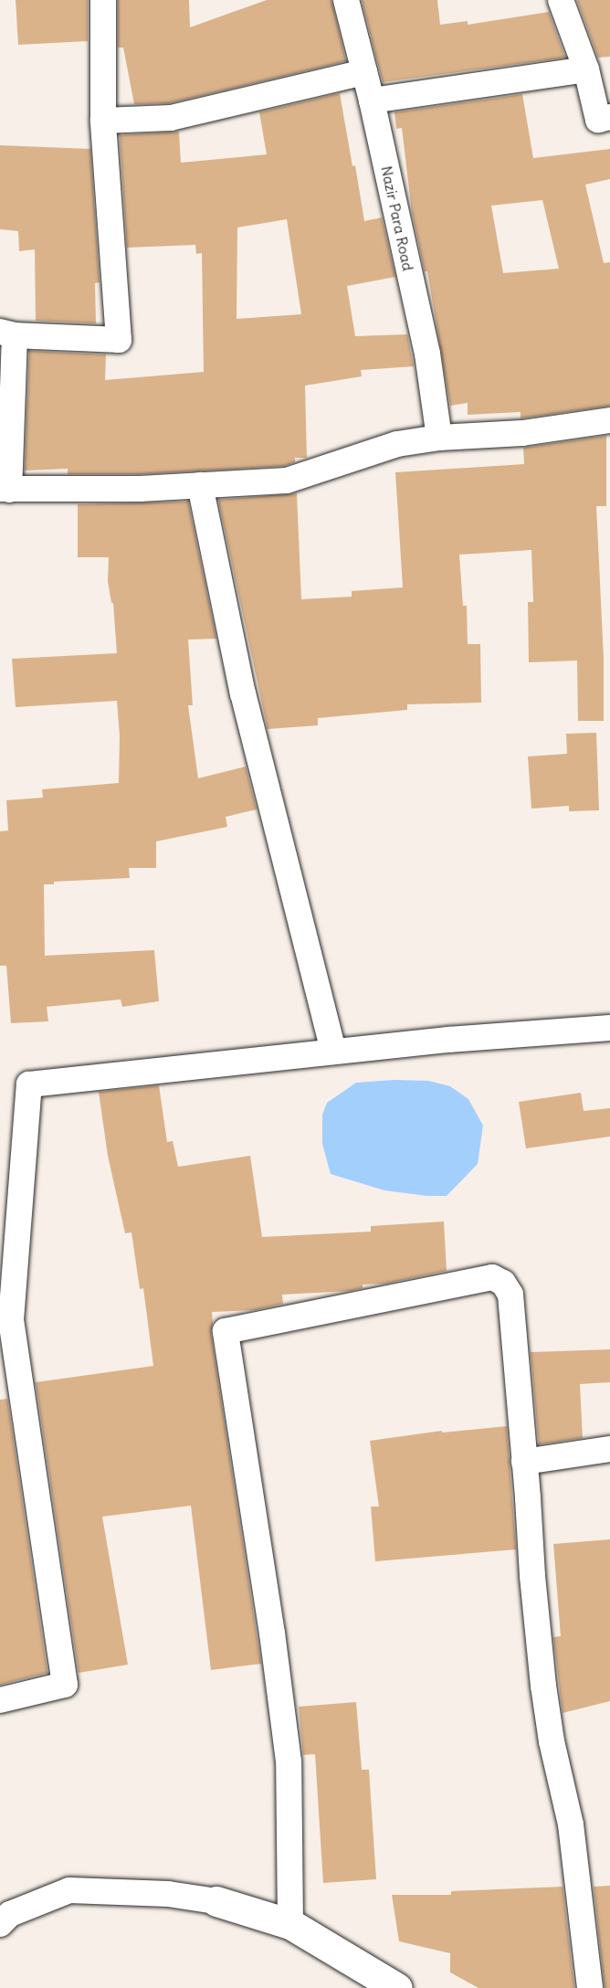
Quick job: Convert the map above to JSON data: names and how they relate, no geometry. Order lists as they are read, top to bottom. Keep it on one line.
{"streets":{"street":["Nazir Para Road"]}}
